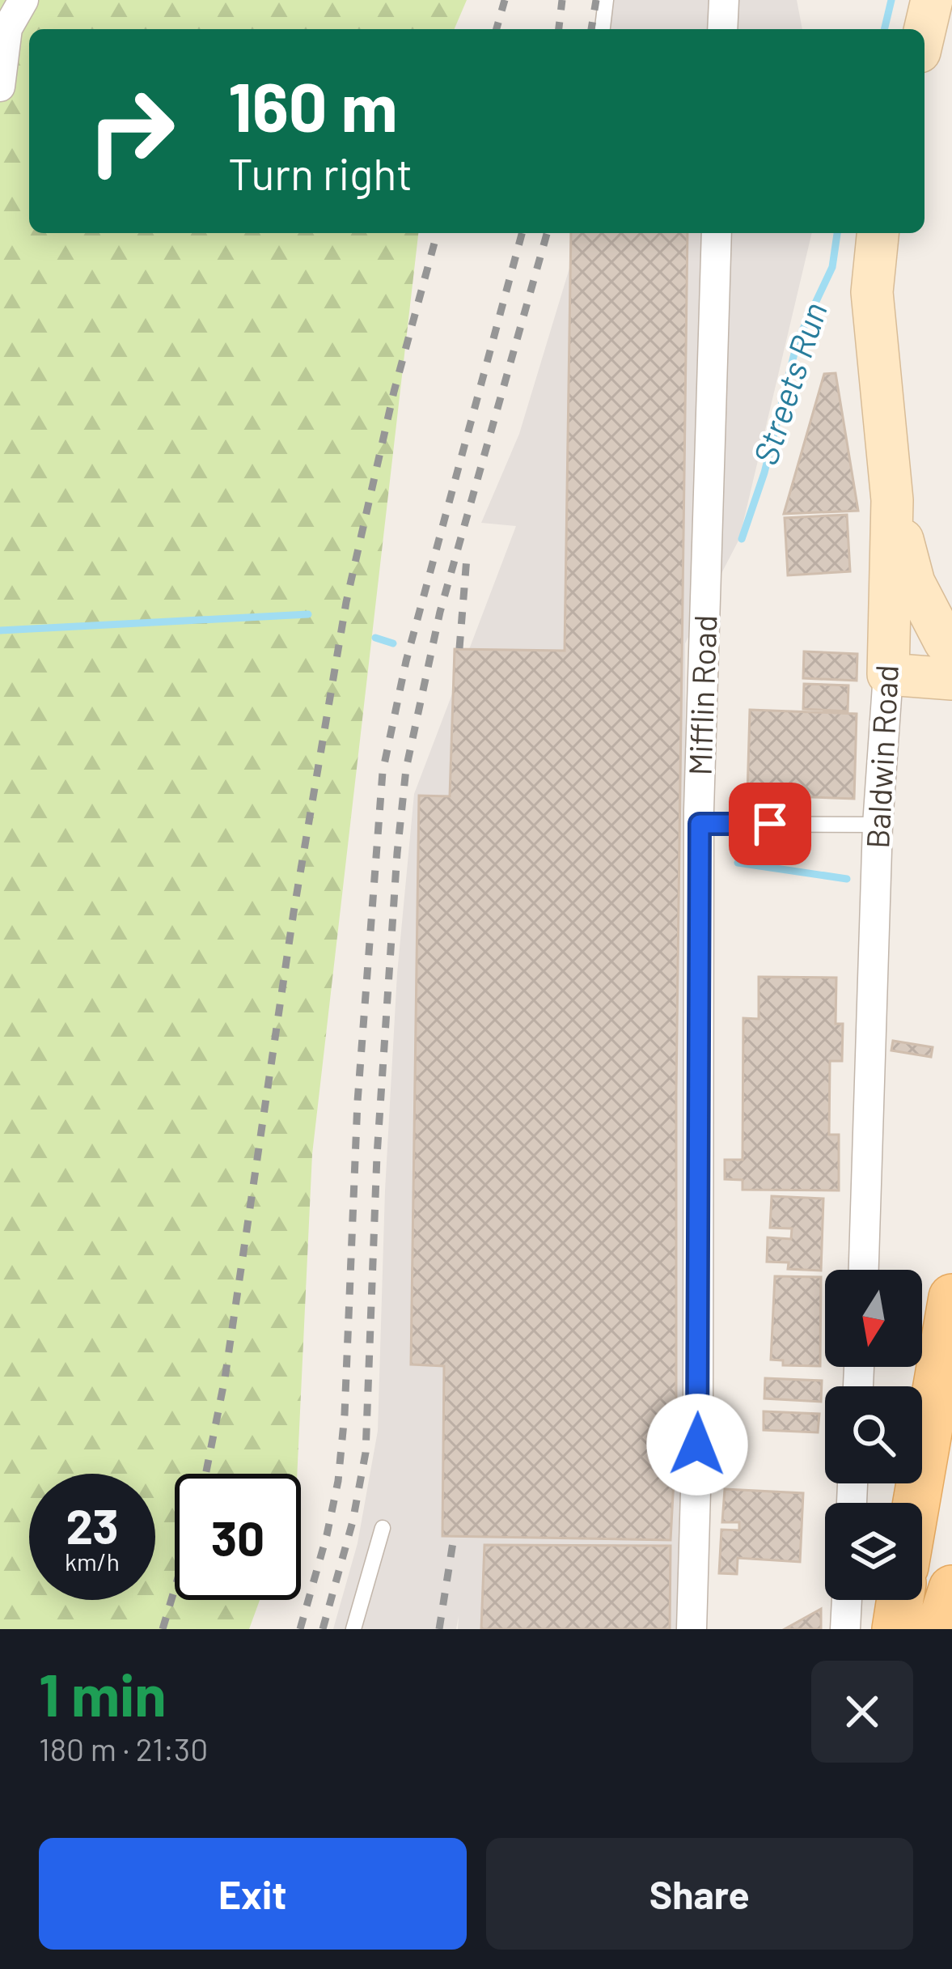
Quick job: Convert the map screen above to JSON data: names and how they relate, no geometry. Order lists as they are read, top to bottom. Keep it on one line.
{"streets":{"main road":["Baldwin Road"],"street":["Mifflin Road"]},"water":["Streets Run"],"north":"bottom","page":{"turn":["160 m","Turn right"],"speed":"23 km/h","limit":"30","heading":["1 min","180 m · 21:30"],"buttons":["Exit","Share"]}}
